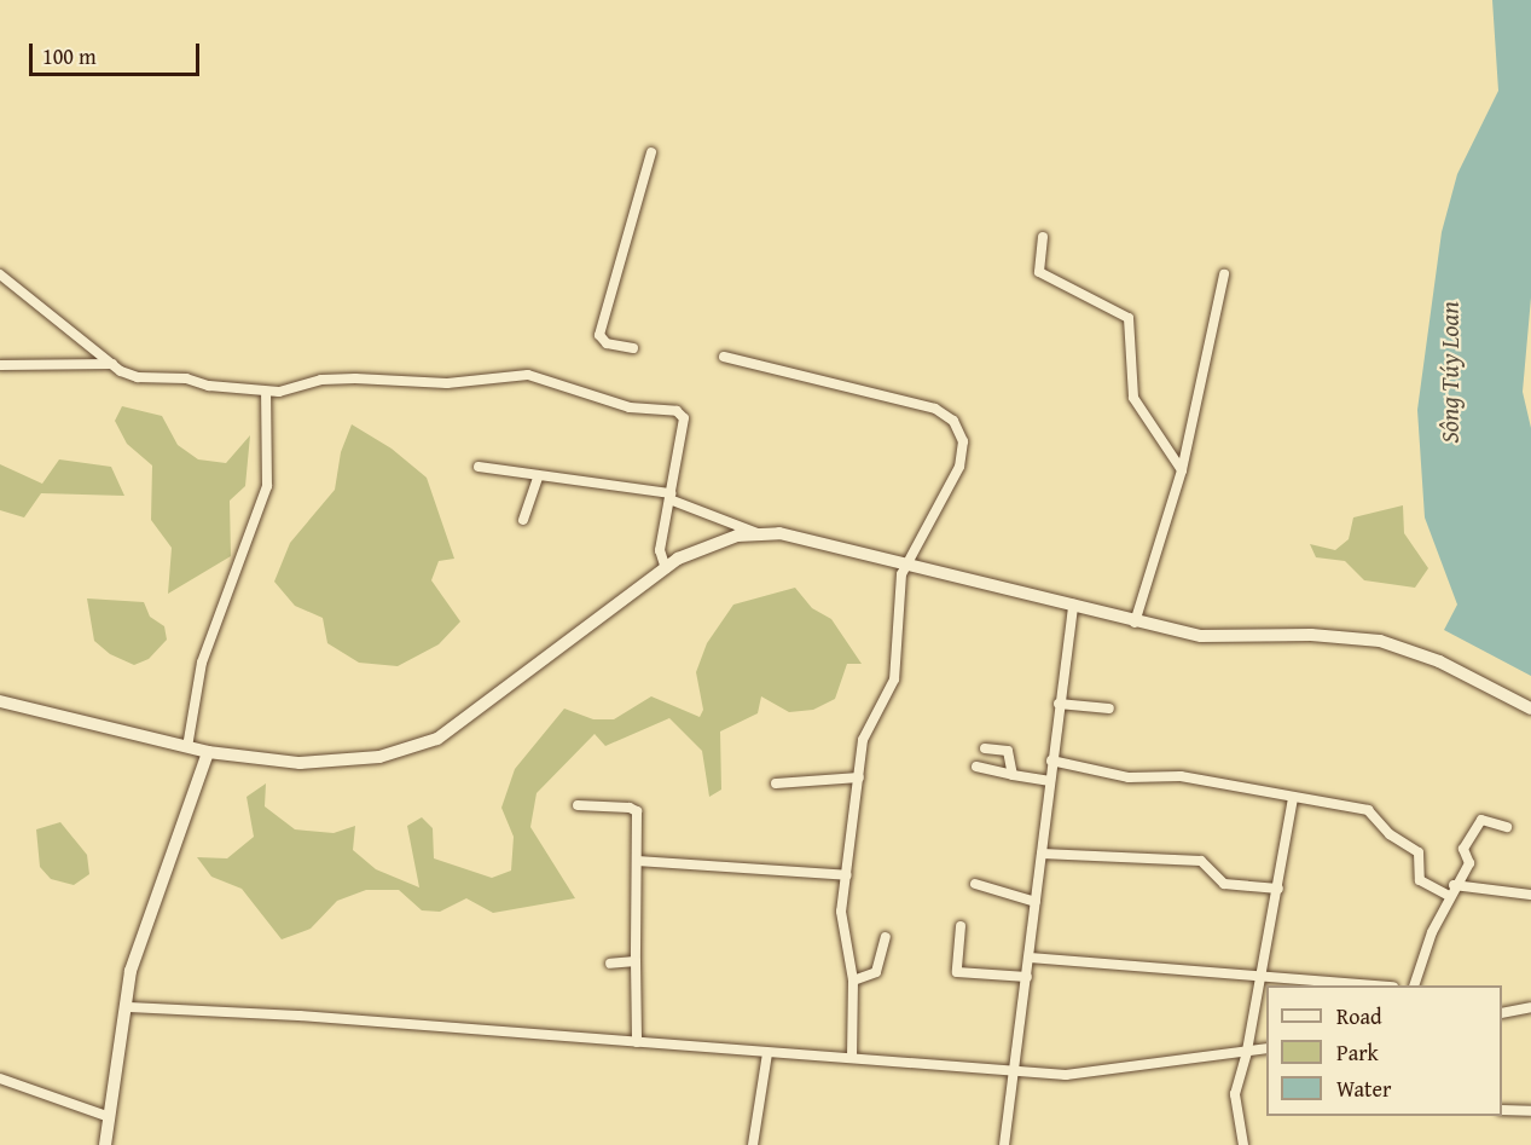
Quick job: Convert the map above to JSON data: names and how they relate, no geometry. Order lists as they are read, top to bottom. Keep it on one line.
{"water":["Sông Túy Loan"],"legend":["Road","Park","Water"],"scale_bar":"100 m"}
